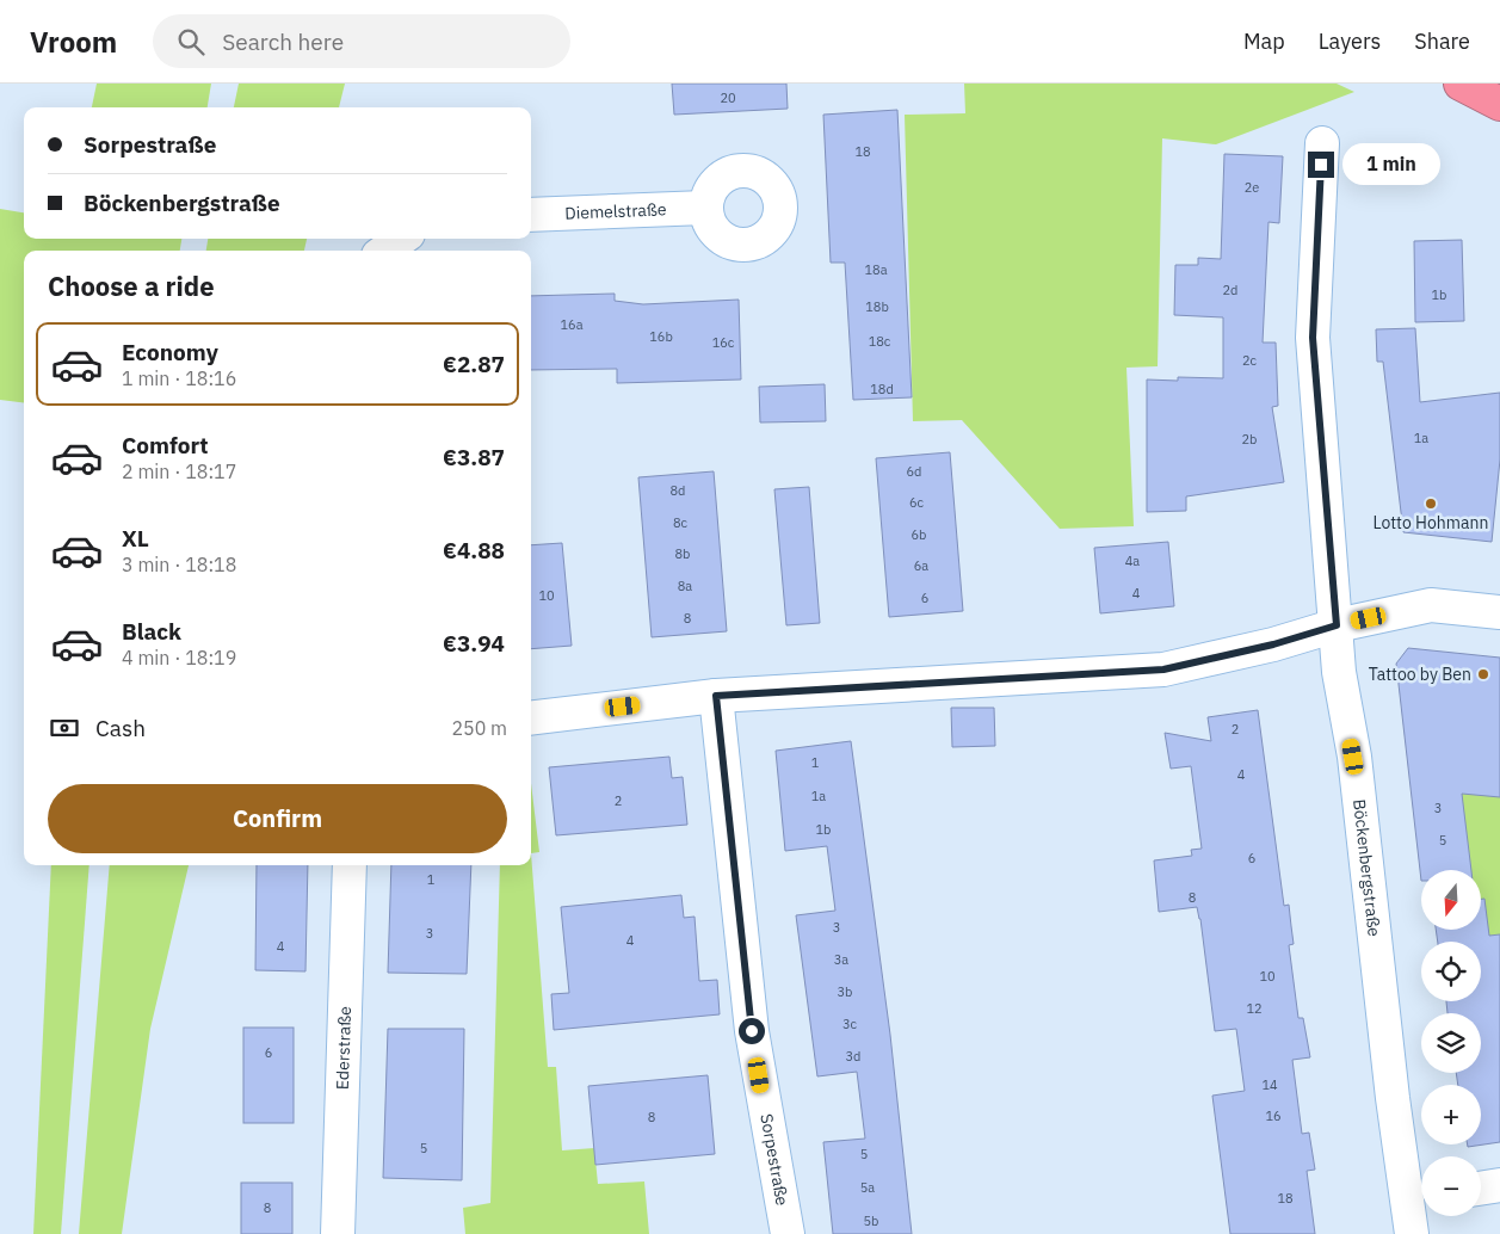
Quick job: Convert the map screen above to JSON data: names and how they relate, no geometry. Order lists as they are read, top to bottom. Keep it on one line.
{"streets":{"street":["Diemelstraße","Böckenbergstraße","Ederstraße","Sorpestraße"]},"places":["Lotto Hohmann","Tattoo by Ben"],"house_numbers":["20","18","2e","18a","2d","1b","18b","16a","16b","18c","16c","2c","18d","1a","2b","6d","8d","6c","8c","6b","8b","4a","6a","8a","4","10","6","8","2","1","4","1a","2","3","1b","5","6","1","8","3","3","4","4","3a","10","3b","12","3c","6","3d","14","16","8","5","5","5a","18","8","5b"],"north":"bottom","page":{"header":"Vroom","search":"Search here","nav":["Map","Layers","Share"],"banner":["Sorpestraße","Böckenbergstraße"],"bubble":"1 min","heading":"Choose a ride","list":[{"name":"Economy","note":"1 min · 18:16","value":"€2.87"},{"name":"Comfort","note":"2 min · 18:17","value":"€3.87"},{"name":"XL","note":"3 min · 18:18","value":"€4.88"},{"name":"Black","note":"4 min · 18:19","value":"€3.94"}],"pay":["Cash","250 m"],"buttons":"Confirm","map_buttons":["+","−"]}}
